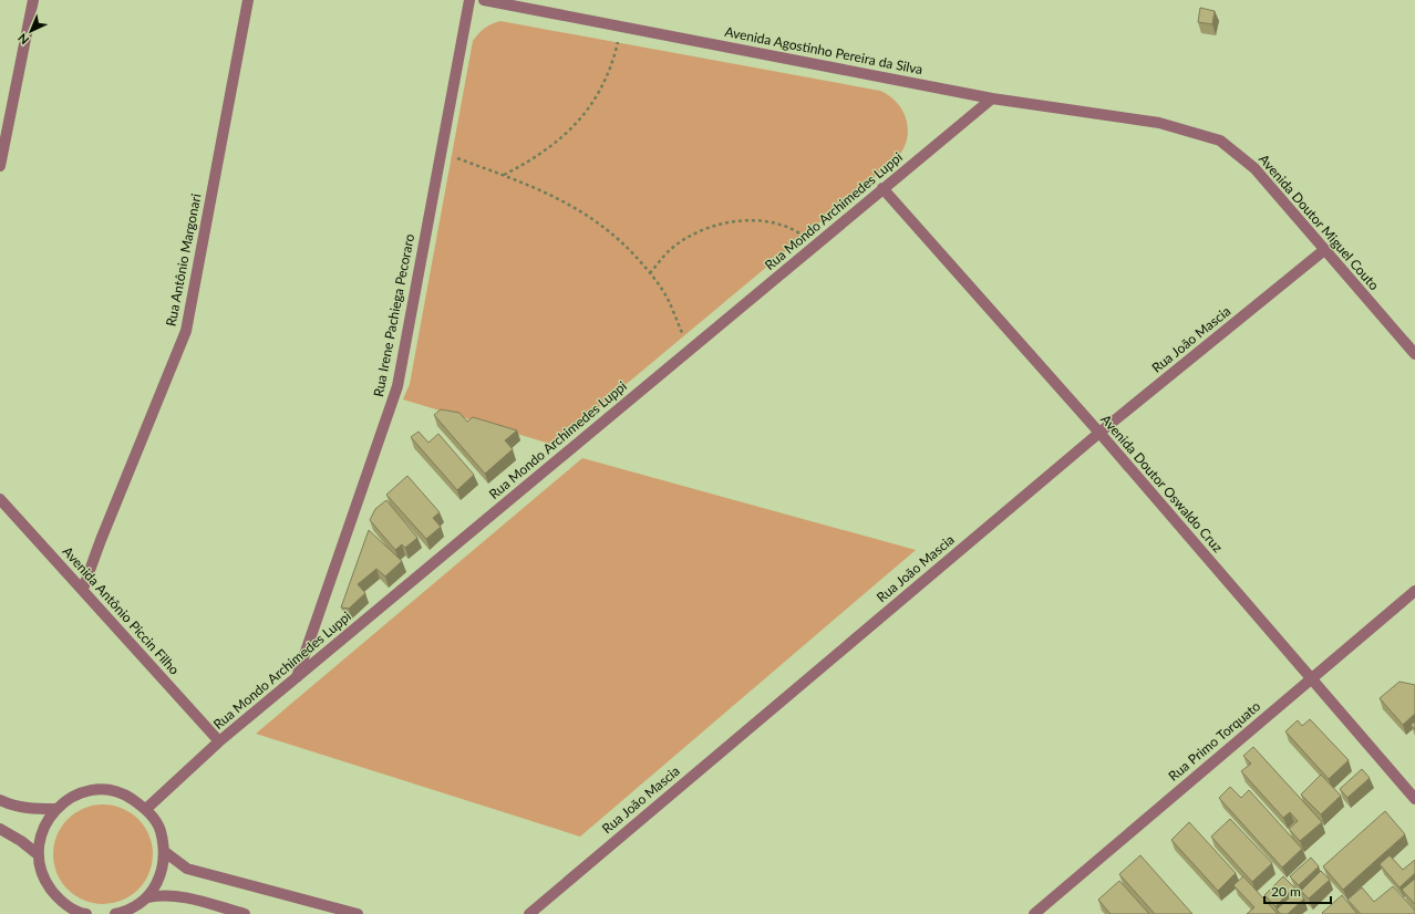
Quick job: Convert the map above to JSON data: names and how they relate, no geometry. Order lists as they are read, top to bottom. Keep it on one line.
{"streets":{"street":["Avenida Agostinho Pereira da Silva","Rua Mondo Archimedes Luppi","Avenida Doutor Miguel Couto","Rua Antônio Margonari","Rua Irene Pachiega Pecoraro","Rua João Mascia","Avenida Doutor Oswaldo Cruz","Avenida Antônio Piccin Filho","Rua Primo Torquato"]},"crossings":[["Avenida Agostinho Pereira da Silva","Rua Mondo Archimedes Luppi"],["Avenida Agostinho Pereira da Silva","Avenida Doutor Miguel Couto"],["Rua Mondo Archimedes Luppi","Rua Irene Pachiega Pecoraro"],["Rua Mondo Archimedes Luppi","Avenida Doutor Oswaldo Cruz"],["Rua Mondo Archimedes Luppi","Avenida Antônio Piccin Filho"],["Avenida Doutor Miguel Couto","Rua João Mascia"],["Rua Antônio Margonari","Avenida Antônio Piccin Filho"],["Rua João Mascia","Avenida Doutor Oswaldo Cruz"],["Avenida Doutor Oswaldo Cruz","Rua Primo Torquato"]],"scale_bar":"20 m","north":"bottom left"}
